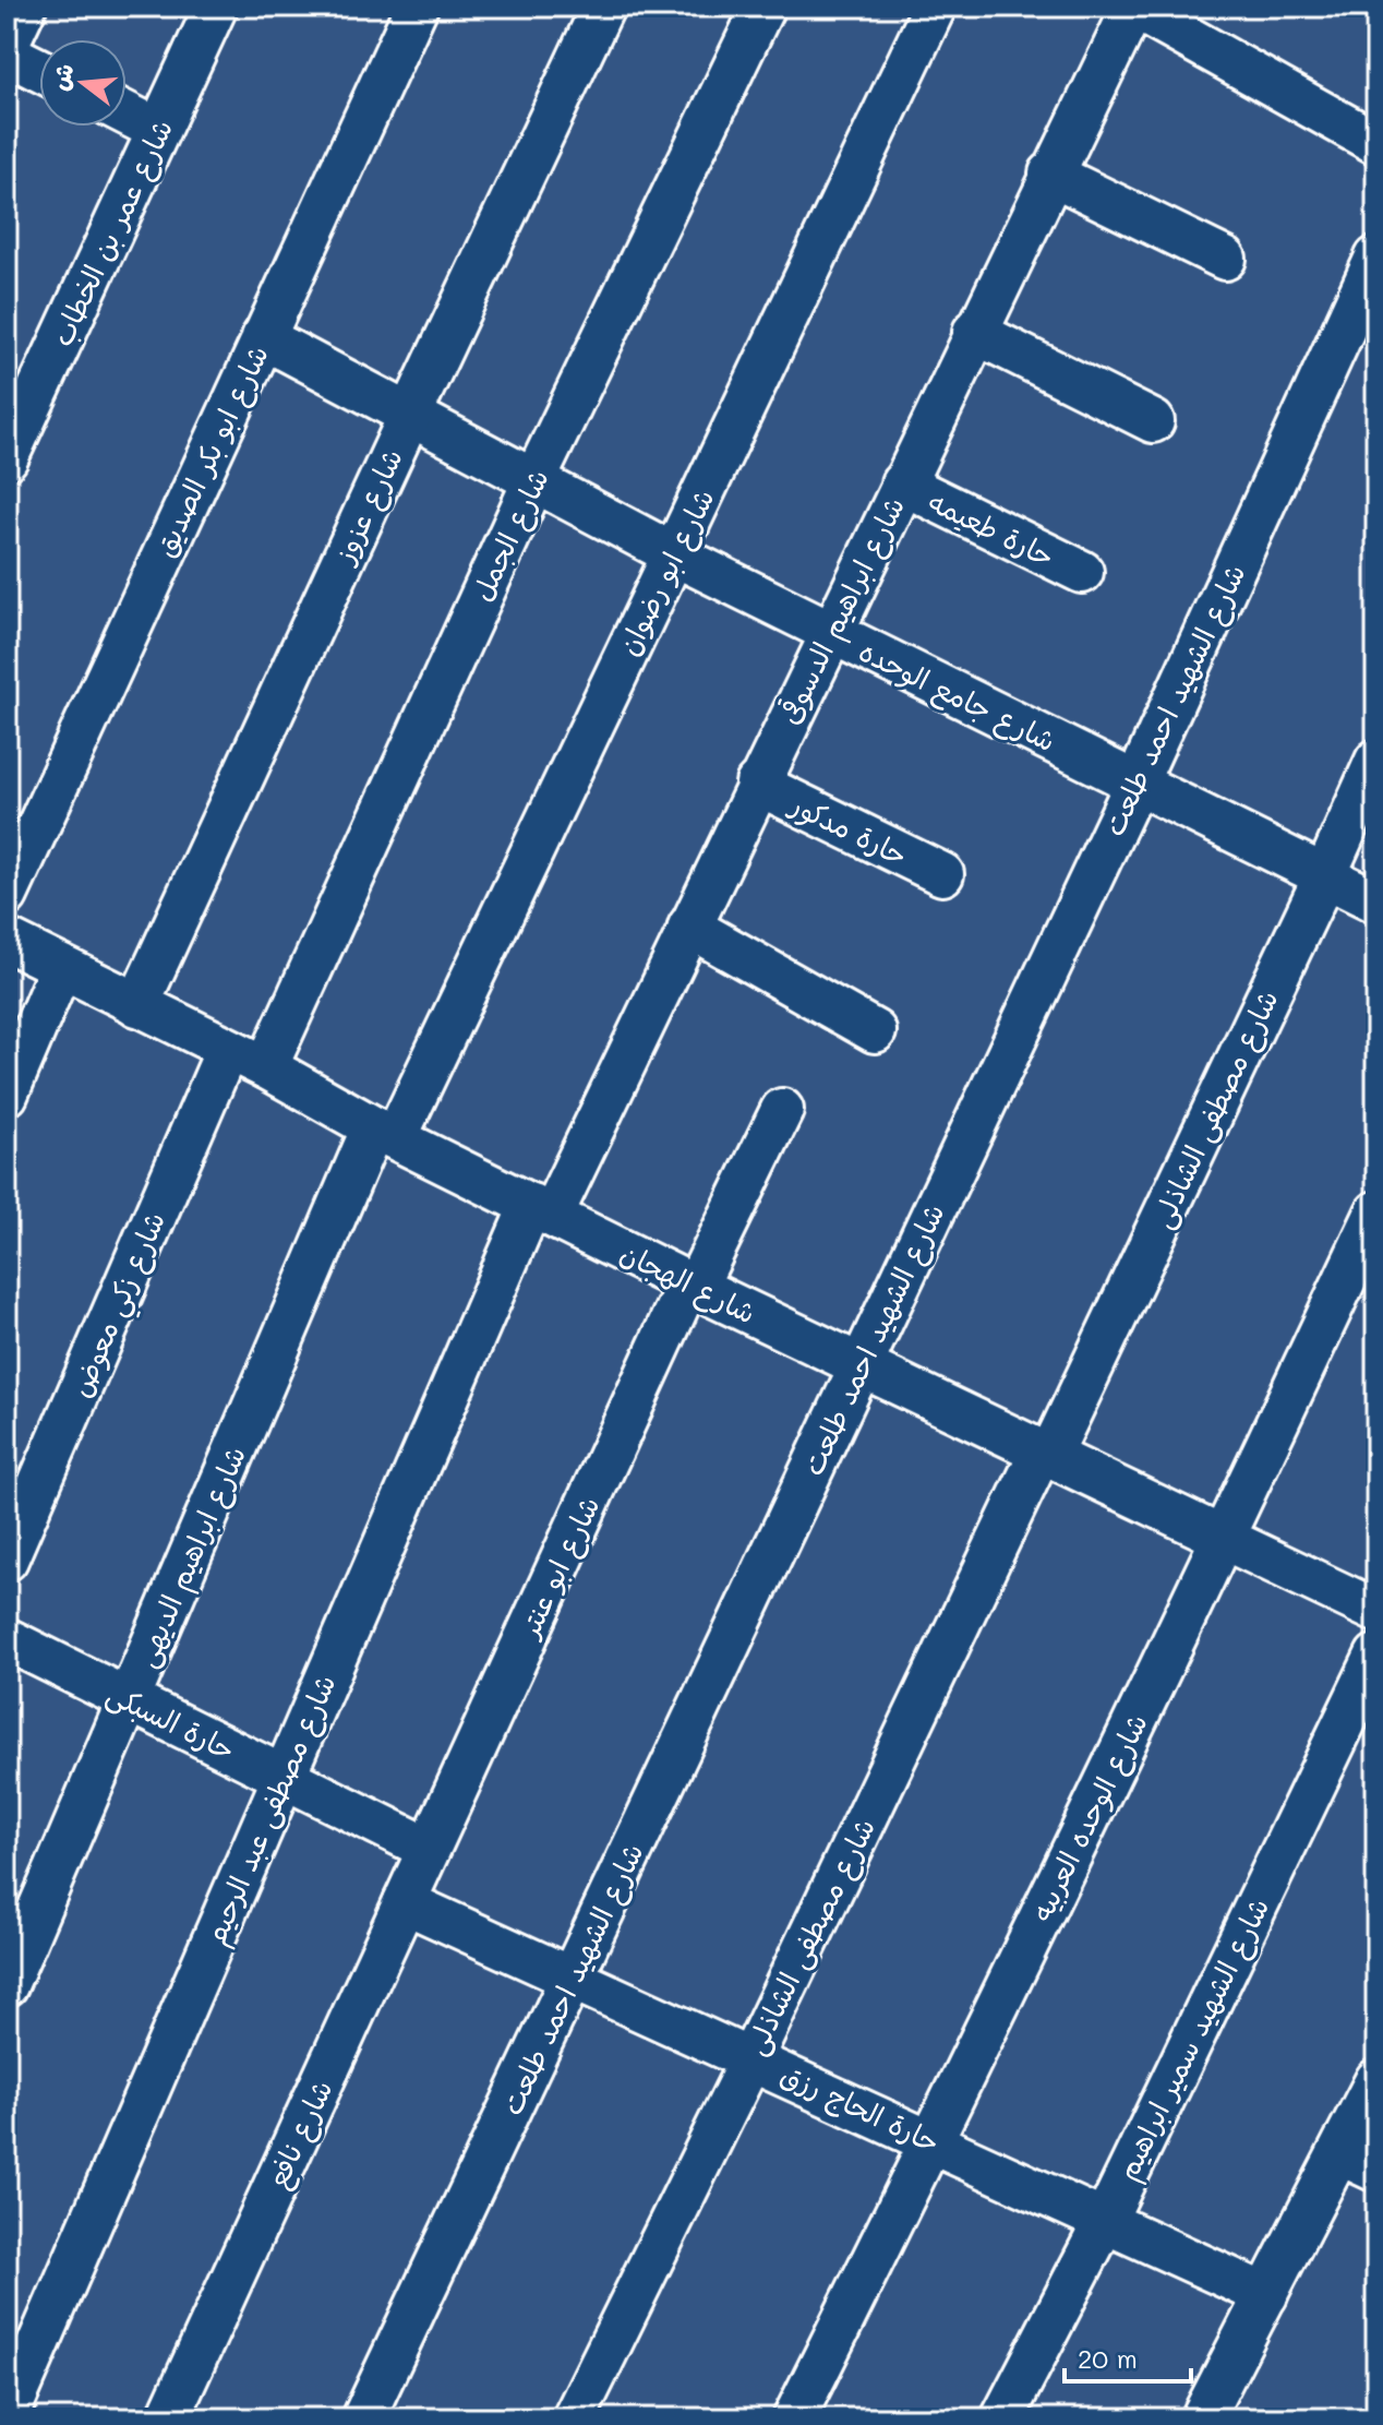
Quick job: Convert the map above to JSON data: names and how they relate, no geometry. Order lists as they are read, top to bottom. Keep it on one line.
{"streets":{"street":["شارع عمر بن الخطاب","شارع ابو بكر الصديق","شارع عزوز","حارة طعيمه","شارع الجمل","شارع ابو رضوان","شارع ابراهيم الدسوقى","شارع جامع الوحده","شارع الشهيد احمد طلعت","حارة مدكور","شارع مصطفى الشاذلى","شارع الهجان","شارع زكي معوض","شارع ابراهيم الديهى","شارع ابو عنتر","حارة السبكى","شارع مصطفى عبد الرحيم","شارع الوحده العربيه","شارع الشهيد سمير ابراهيم","حارة الحاج رزق","شارع نافع"]},"crossings":[["شارع ابو بكر الصديق","شارع جامع الوحده"],["شارع عزوز","شارع جامع الوحده"],["شارع عزوز","شارع الهجان"],["حارة طعيمه","شارع ابراهيم الدسوقى"],["شارع الجمل","شارع جامع الوحده"],["شارع الجمل","شارع الهجان"],["شارع ابو رضوان","شارع جامع الوحده"],["شارع ابو رضوان","شارع الهجان"],["شارع ابو رضوان","شارع ابراهيم الديهى"],["شارع ابراهيم الدسوقى","شارع جامع الوحده"],["شارع ابراهيم الدسوقى","حارة مدكور"],["شارع ابراهيم الدسوقى","شارع الهجان"],["شارع ابراهيم الدسوقى","شارع مصطفى عبد الرحيم"],["شارع جامع الوحده","شارع الشهيد احمد طلعت"],["شارع جامع الوحده","شارع مصطفى الشاذلى"],["شارع الشهيد احمد طلعت","شارع الهجان"],["شارع الشهيد احمد طلعت","حارة الحاج رزق"],["شارع مصطفى الشاذلى","شارع الهجان"],["شارع مصطفى الشاذلى","حارة الحاج رزق"],["شارع الهجان","شارع زكي معوض"],["شارع الهجان","شارع ابراهيم الديهى"],["شارع الهجان","شارع ابو عنتر"],["شارع الهجان","شارع مصطفى عبد الرحيم"],["شارع الهجان","شارع الوحده العربيه"],["شارع ابراهيم الديهى","حارة السبكى"],["شارع ابو عنتر","حارة السبكى"],["شارع ابو عنتر","شارع نافع"],["حارة السبكى","شارع مصطفى عبد الرحيم"],["حارة السبكى","شارع نافع"],["شارع الوحده العربيه","حارة الحاج رزق"],["شارع الشهيد سمير ابراهيم","حارة الحاج رزق"],["حارة الحاج رزق","شارع نافع"]],"scale_bar":"20 m","north":"left"}
